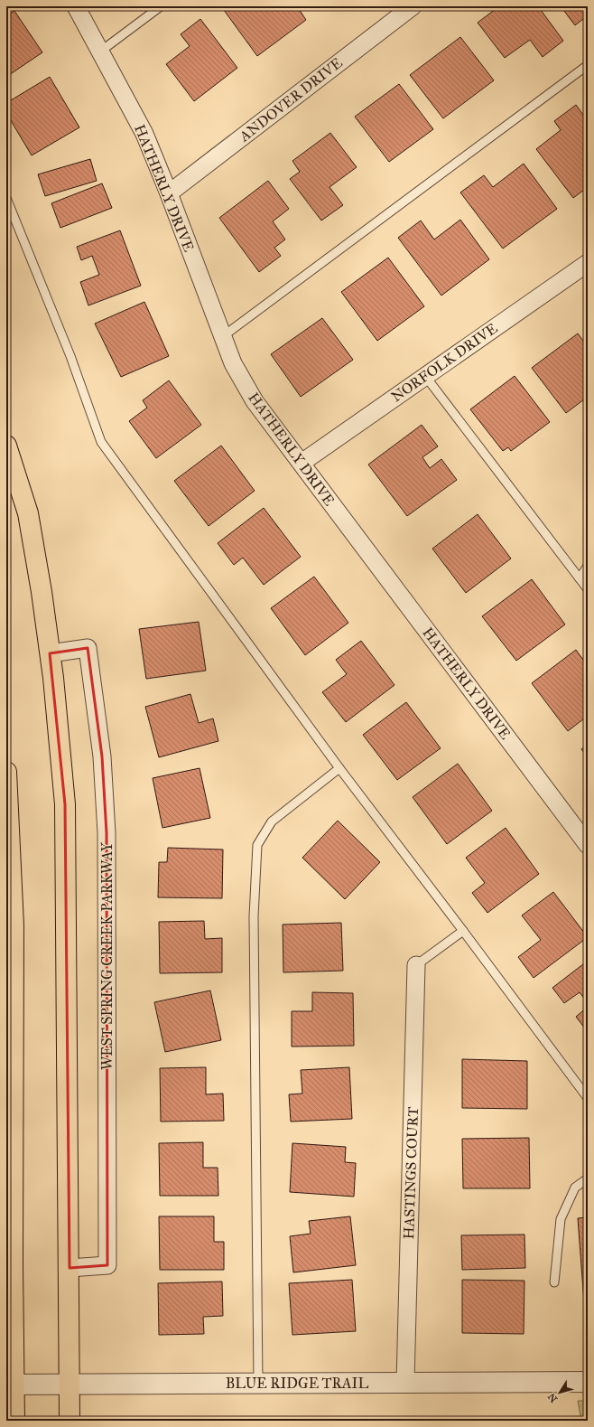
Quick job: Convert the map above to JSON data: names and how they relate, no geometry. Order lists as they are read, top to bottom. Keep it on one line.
{"streets":{"street":["ANDOVER DRIVE","HATHERLY DRIVE","NORFOLK DRIVE","WEST SPRING CREEK PARKWAY","HASTINGS COURT","BLUE RIDGE TRAIL"]},"crossings":[["ANDOVER DRIVE","HATHERLY DRIVE"],["HATHERLY DRIVE","NORFOLK DRIVE"],["HASTINGS COURT","BLUE RIDGE TRAIL"]],"north":"bottom left"}
